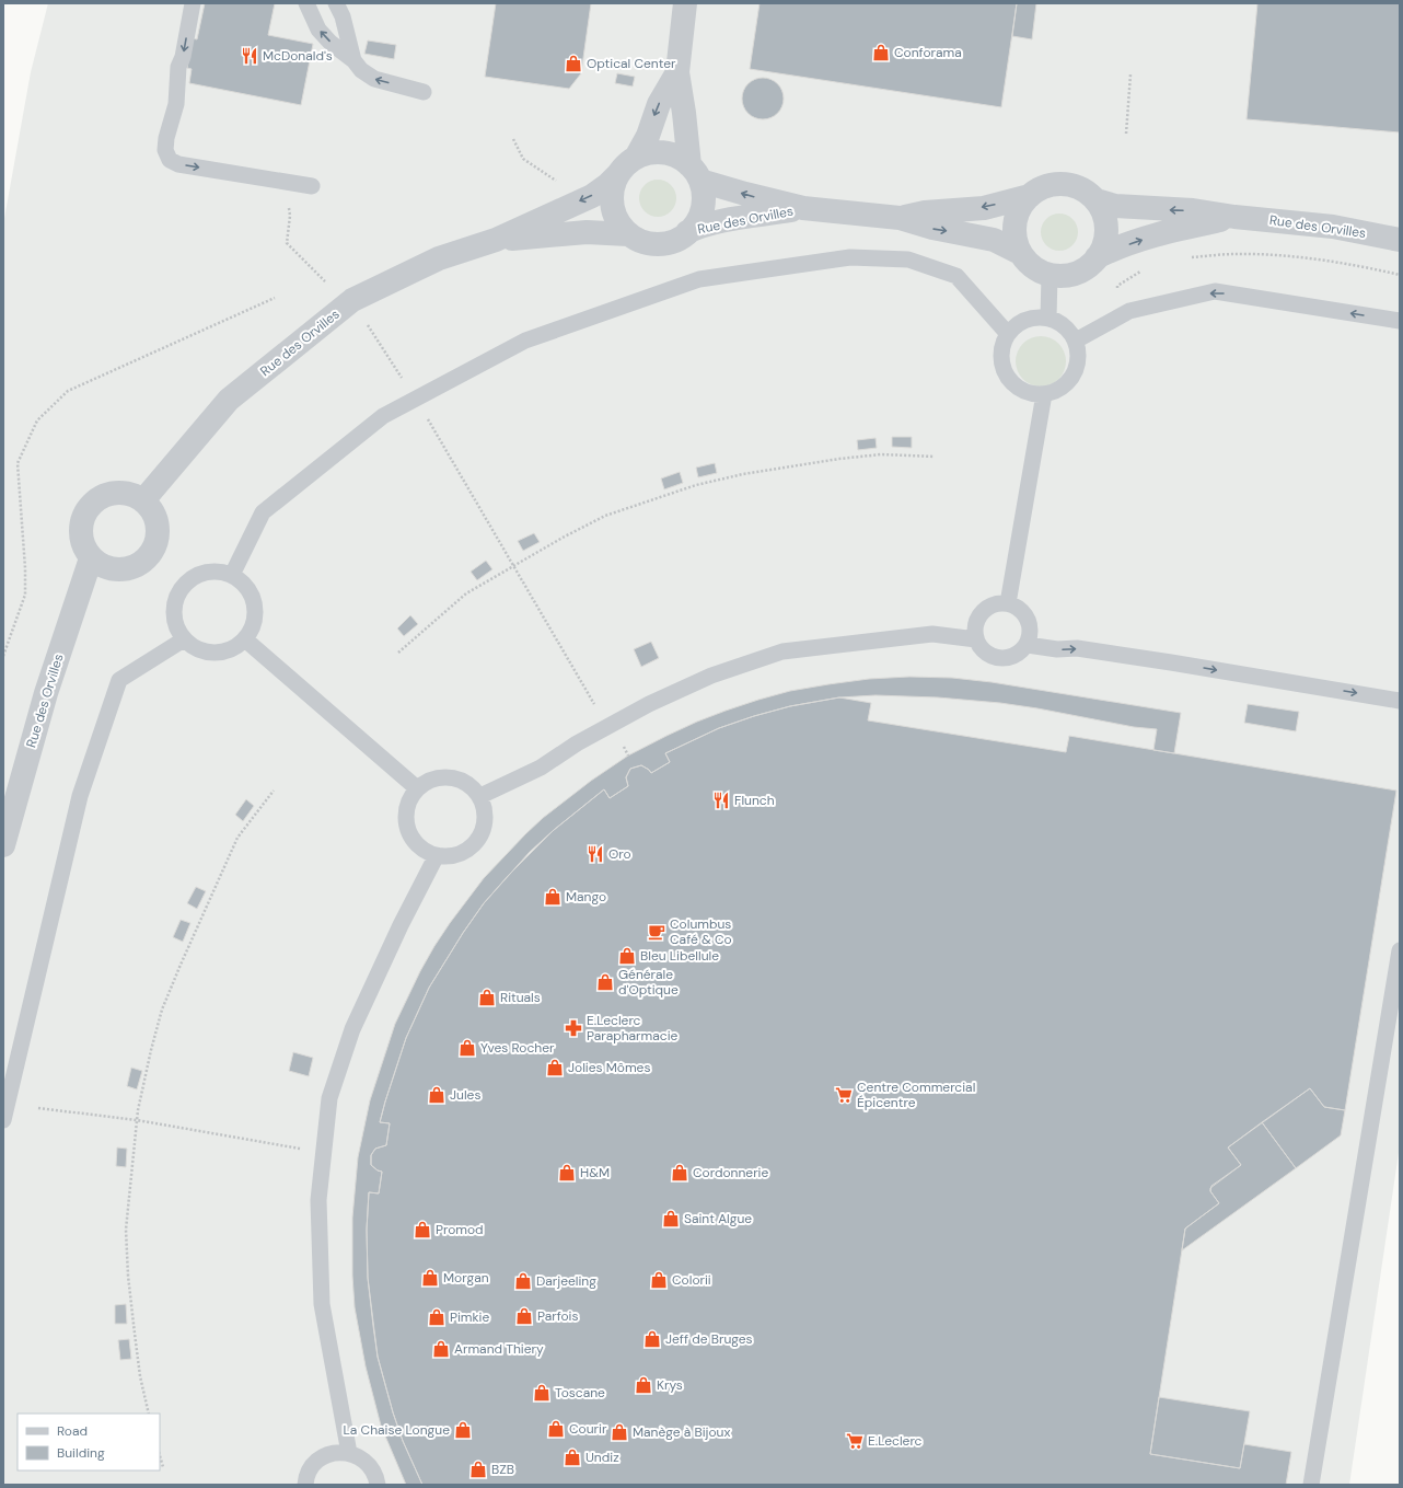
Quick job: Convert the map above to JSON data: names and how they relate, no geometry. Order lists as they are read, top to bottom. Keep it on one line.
{"streets":{"street":["Rue des Orvilles"]},"places":{"shop":["Conforama","Optical Center","Mango","Bleu Libellule","Générale d'Optique","Rituals","Yves Rocher","Jolies Mômes","Jules","H&M","Cordonnerie","Saint Algue","Promod","Morgan","Colorii","Darjeeling","Parfois","Pimkie","Jeff de Bruges","Armand Thiery","Krys","Toscane","Courir","La Chaise Longue","Manège à Bijoux","Undiz","BZB"],"restaurant":["McDonald's","Flunch","Oro"],"cafe":["Columbus Café & Co"],"pharmacy":["E.Leclerc Parapharmacie"],"supermarket":["Centre Commercial Épicentre","E.Leclerc"]},"legend":["Road","Building"]}
